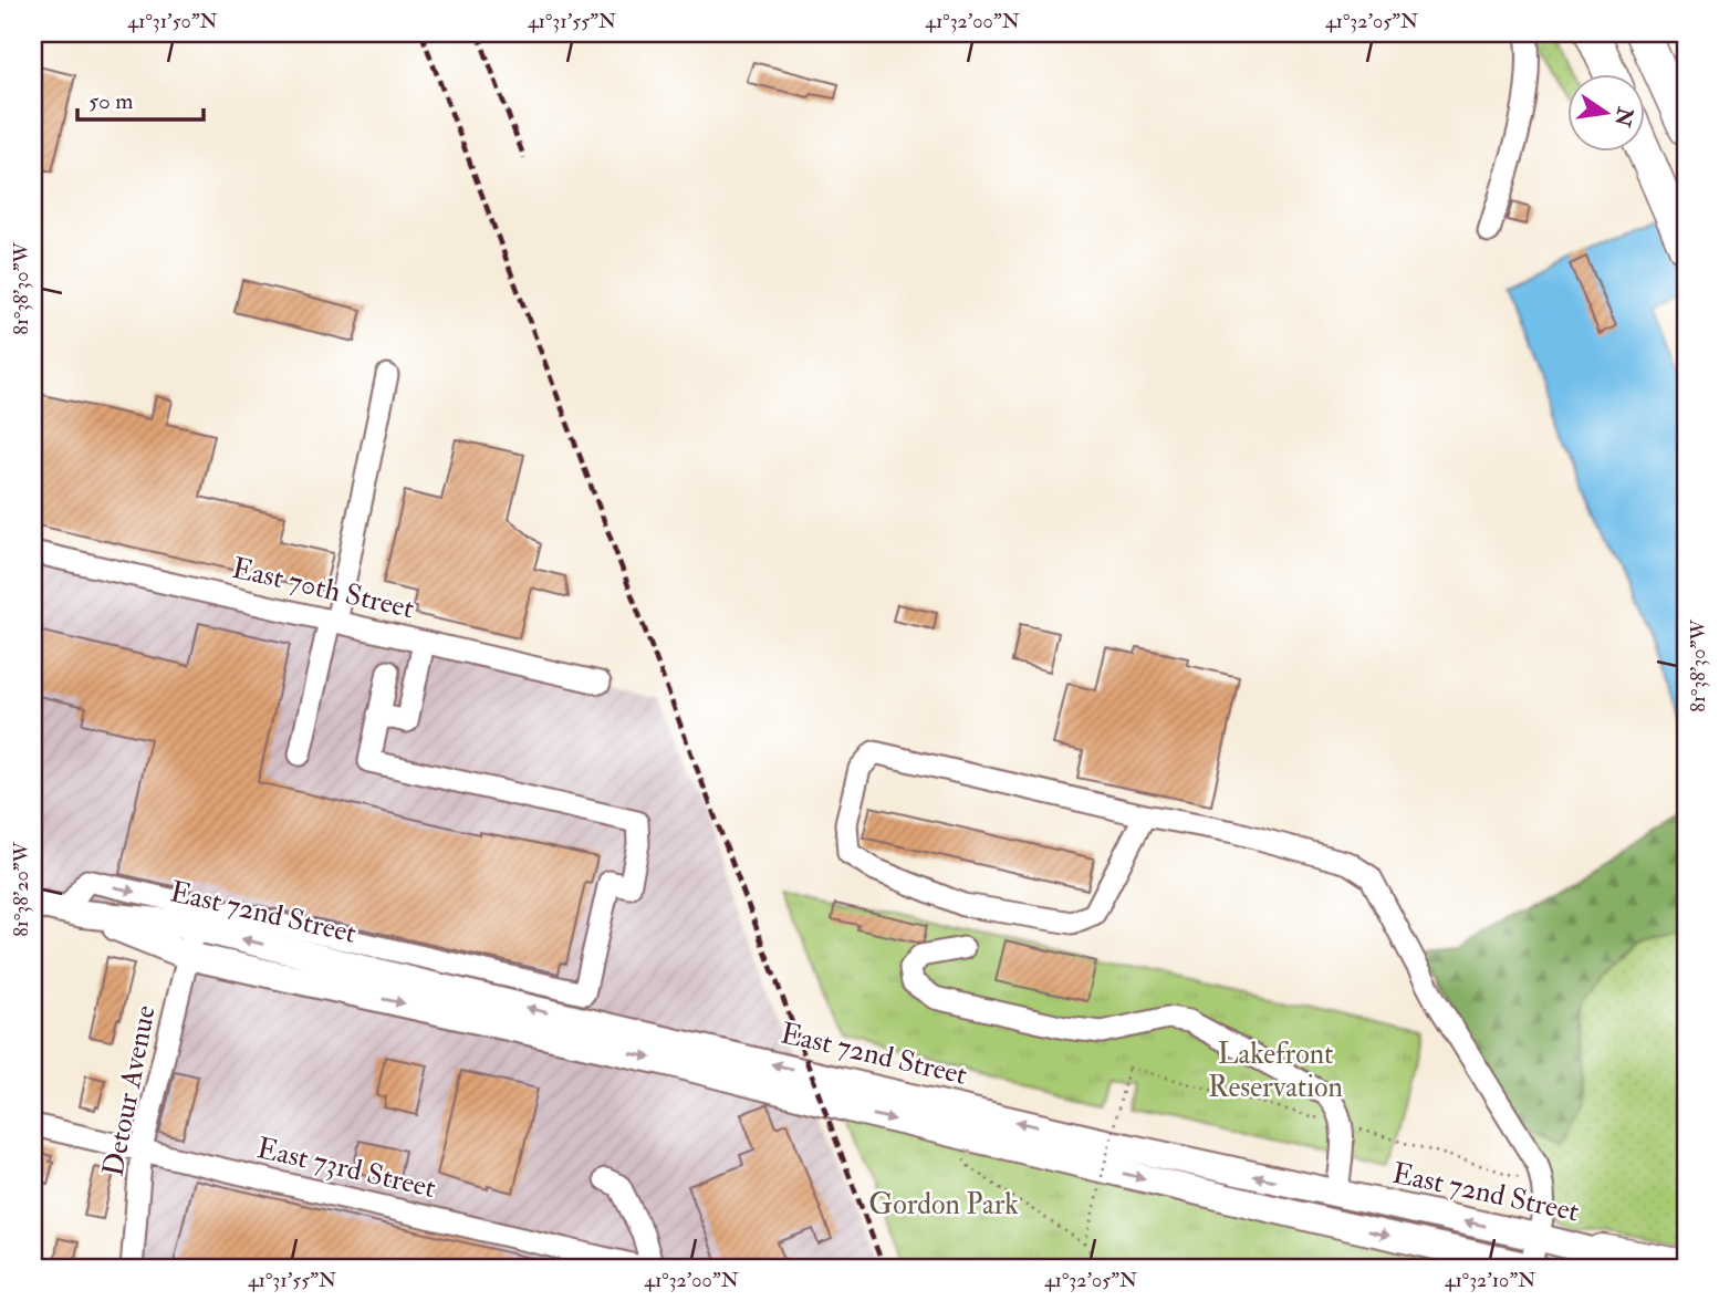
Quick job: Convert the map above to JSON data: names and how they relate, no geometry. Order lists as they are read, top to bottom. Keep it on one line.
{"streets":{"main road":["East 72nd Street"],"street":["East 70th Street","Detour Avenue","East 73rd Street"]},"crossings":[["East 72nd Street","Detour Avenue"],["Detour Avenue","East 73rd Street"]],"parks":["Lakefront Reservation","Gordon Park"],"scale_bar":"50 m","north":"right","coordinates":["41°31'50\"N","41°31'55\"N","41°32'00\"N","41°32'05\"N","81°38'30\"W","81°38'20\"W","41°32'10\"N"]}
